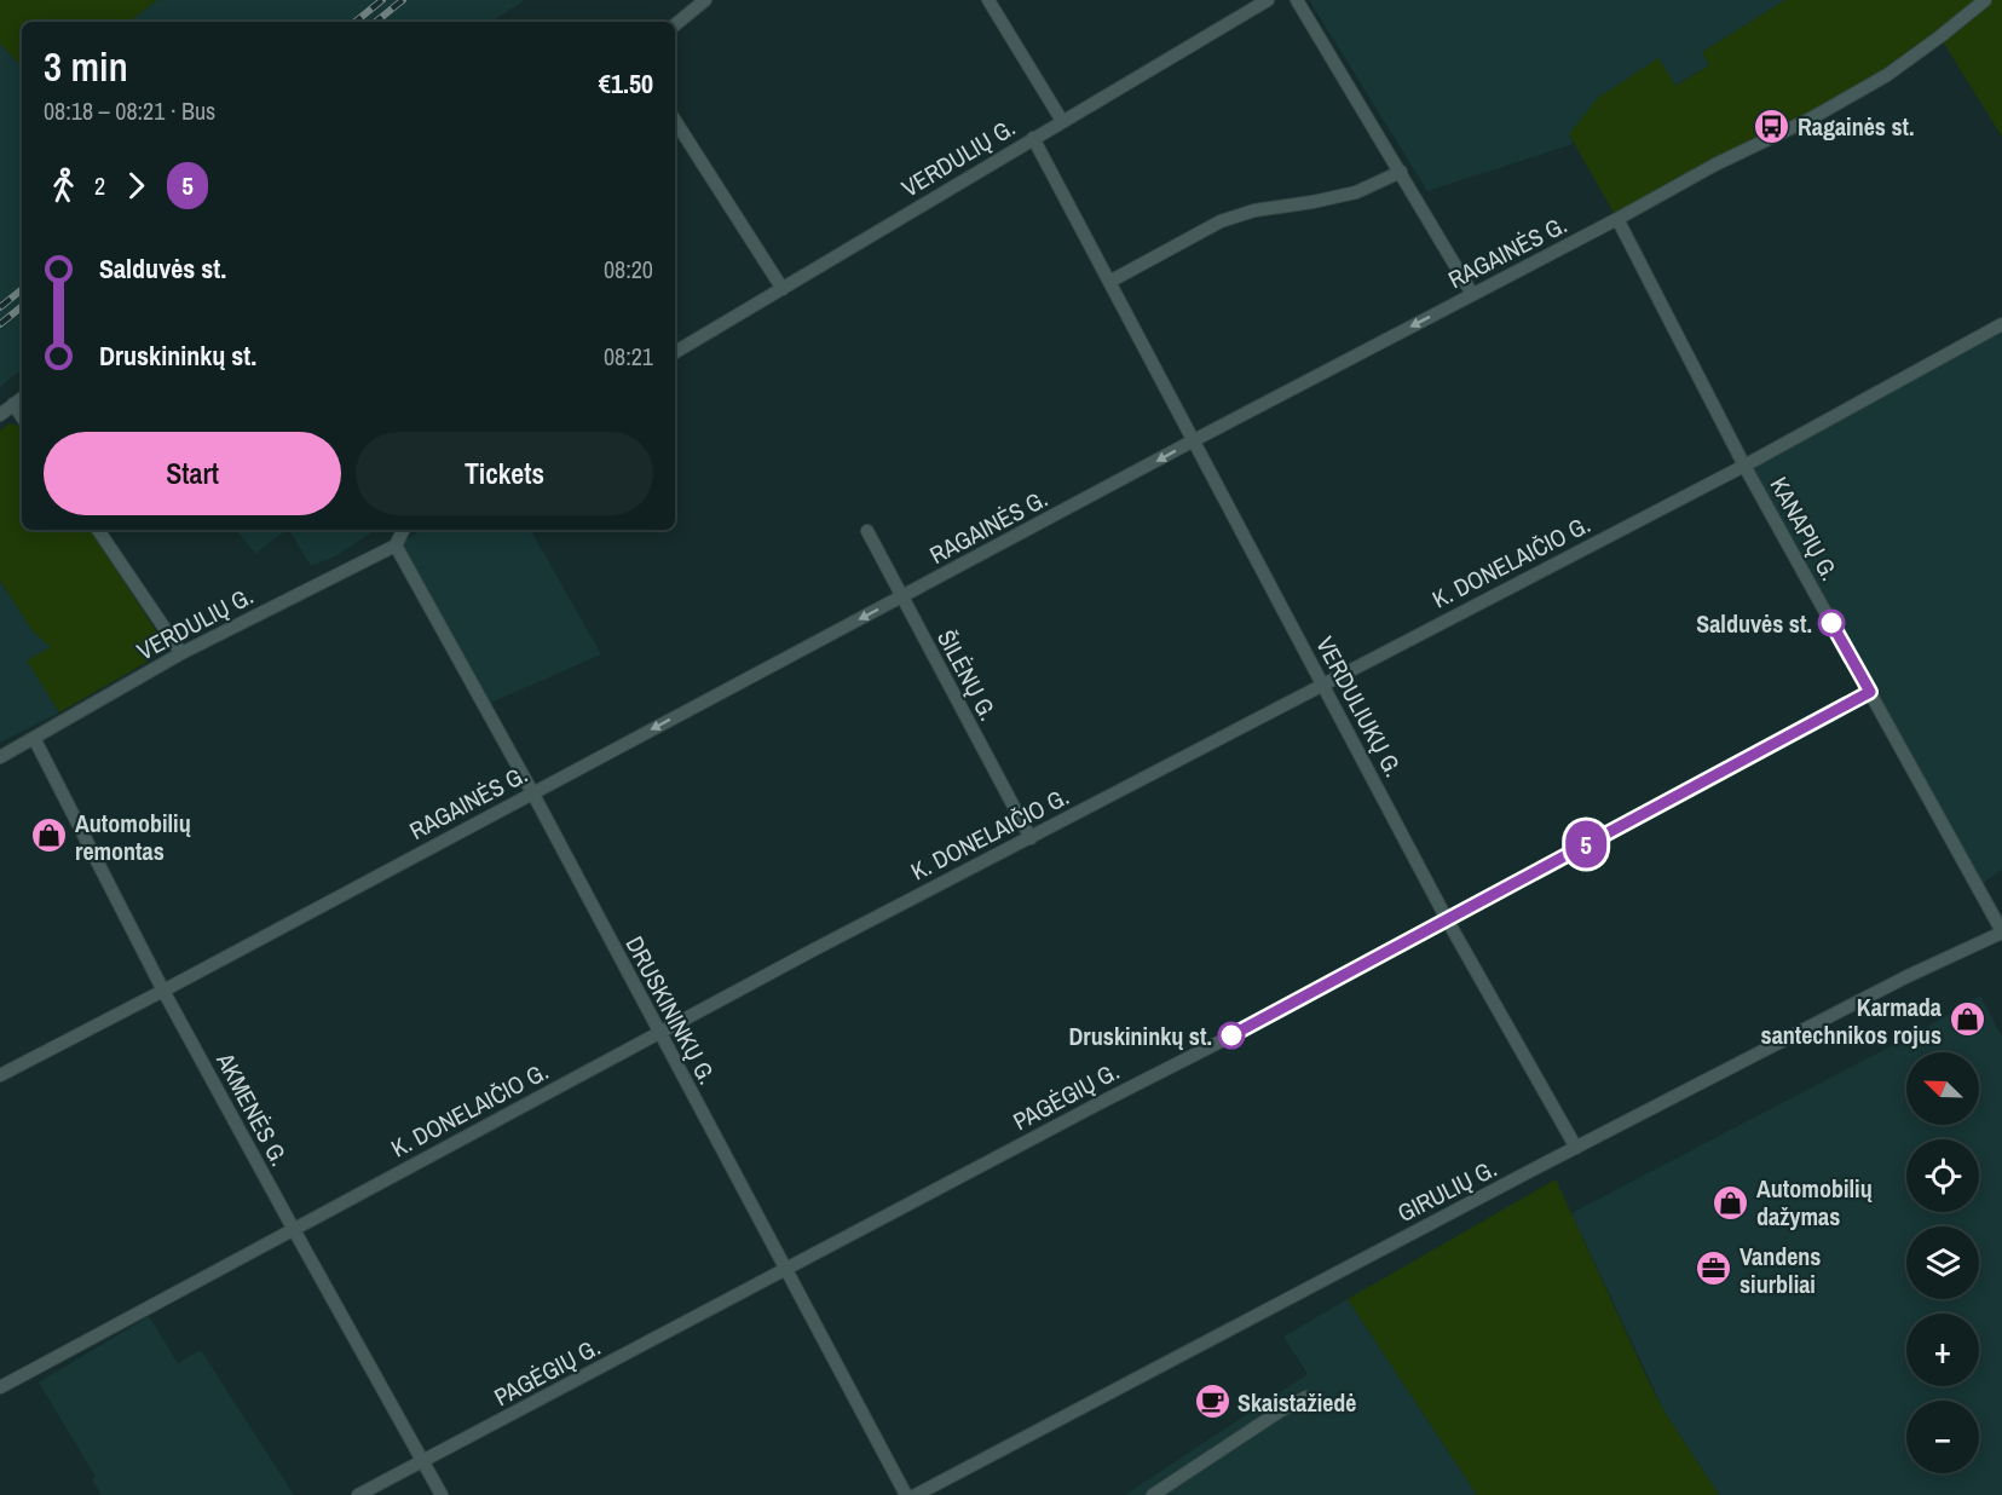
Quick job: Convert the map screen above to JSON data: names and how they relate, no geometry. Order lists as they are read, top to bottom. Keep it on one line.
{"streets":{"street":["VERDULIŲ G.","RAGAINĖS G.","KANAPIŲ G.","K. DONELAIČIO G.","ŠILĖNŲ G.","VERDULIUKŲ G.","DRUSKININKŲ G.","PAGĖGIŲ G.","AKMENĖS G.","GIRULIŲ G."]},"crossings":[["VERDULIŲ G.","VERDULIUKŲ G."],["VERDULIŲ G.","DRUSKININKŲ G."],["VERDULIŲ G.","AKMENĖS G."],["RAGAINĖS G.","KANAPIŲ G."],["RAGAINĖS G.","ŠILĖNŲ G."],["RAGAINĖS G.","VERDULIUKŲ G."],["RAGAINĖS G.","DRUSKININKŲ G."],["RAGAINĖS G.","AKMENĖS G."],["KANAPIŲ G.","K. DONELAIČIO G."],["KANAPIŲ G.","PAGĖGIŲ G."],["KANAPIŲ G.","GIRULIŲ G."],["K. DONELAIČIO G.","ŠILĖNŲ G."],["K. DONELAIČIO G.","VERDULIUKŲ G."],["K. DONELAIČIO G.","DRUSKININKŲ G."],["K. DONELAIČIO G.","AKMENĖS G."],["VERDULIUKŲ G.","PAGĖGIŲ G."],["VERDULIUKŲ G.","GIRULIŲ G."],["DRUSKININKŲ G.","PAGĖGIŲ G."],["PAGĖGIŲ G.","AKMENĖS G."]],"one_way":["RAGAINĖS G."],"places":{"bus stop":["Ragainės st."],"other":["Salduvės st.","Druskininkų st."],"shop":["Automobilių remontas","Karmada santechnikos rojus","Automobilių dažymas"],"office":["Vandens siurbliai"],"cafe":["Skaistažiedė"]},"lines":["bus line 5"],"north":"top left","page":{"on_map":"5","heading":["3 min","08:18 – 08:21 · Bus","€1.50"],"legs":["2","5"],"list":[{"name":"Salduvės st.","value":"08:20"},{"name":"Druskininkų st.","value":"08:21"}],"buttons":["Start","Tickets"],"map_buttons":["+","−"]}}
